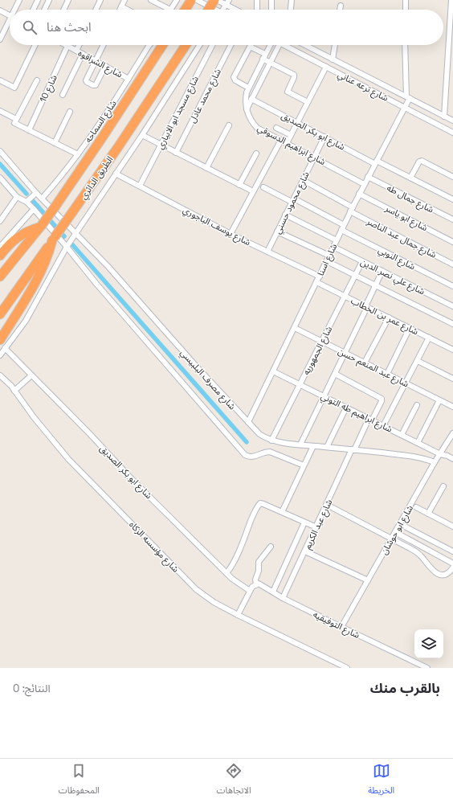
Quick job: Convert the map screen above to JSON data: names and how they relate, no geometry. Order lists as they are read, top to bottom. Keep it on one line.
{"streets":{"highway":["الطريق الدائري"],"street":["شارع الشراقوه","شارع ترعه عناني","شارع 10","شارع محمد عادل","شارع مسجد ابو الابياري","شارع السماحه","شارع ابو بكر الصديق","شارع ابراهيم الدسوقي","شارع جمال طه","شارع محمود حسني","شارع ابو ياسر","شارع يوسف الباجوري","شارع جمال عبد الناصر","شارع النوبي","شارع اسنا","شارع علي نصر الدين","شارع عمر بن الخطاب","شارع الجمهوريه","شارع عبد المنعم حسن","شارع مصرف البلبيسي","شارع ابراهيم طه التوني","شارع عبد الكريم","شارع ابو حوشان","شارع مؤسسه الزكاه","شارع التوفيقيه"]},"crossings":[["شارع الشراقوه","شارع 10"],["شارع الشراقوه","شارع السماحه"],["شارع ترعه عناني","شارع اسنا"],["شارع مسجد ابو الابياري","شارع يوسف الباجوري"],["شارع السماحه","شارع مصرف البلبيسي"],["شارع ابو بكر الصديق","شارع محمود حسني"],["شارع ابو بكر الصديق","شارع اسنا"],["شارع ابراهيم الدسوقي","شارع محمود حسني"],["شارع ابراهيم الدسوقي","شارع اسنا"],["شارع جمال طه","شارع اسنا"],["شارع محمود حسني","شارع يوسف الباجوري"],["شارع محمود حسني","شارع جمال عبد الناصر"],["شارع ابو ياسر","شارع اسنا"],["شارع يوسف الباجوري","شارع اسنا"],["شارع جمال عبد الناصر","شارع اسنا"],["شارع النوبي","شارع اسنا"],["شارع اسنا","شارع علي نصر الدين"],["شارع اسنا","شارع عمر بن الخطاب"],["شارع اسنا","شارع عبد المنعم حسن"],["شارع اسنا","شارع مصرف البلبيسي"],["شارع اسنا","شارع ابراهيم طه التوني"],["شارع علي نصر الدين","شارع الجمهوريه"],["شارع عمر بن الخطاب","شارع الجمهوريه"],["شارع الجمهوريه","شارع عبد المنعم حسن"],["شارع الجمهوريه","شارع مصرف البلبيسي"],["شارع الجمهوريه","شارع ابراهيم طه التوني"],["شارع مصرف البلبيسي","شارع عبد الكريم"],["شارع مصرف البلبيسي","شارع ابو حوشان"],["شارع ابراهيم طه التوني","شارع عبد الكريم"],["شارع ابراهيم طه التوني","شارع ابو حوشان"],["شارع عبد الكريم","شارع التوفيقيه"],["شارع ابو حوشان","شارع التوفيقيه"]],"page":{"search":"ابحث هنا","heading":["بالقرب منك","النتائج: 0"],"nav":["الخريطة","الاتجاهات","المحفوظات"]}}
